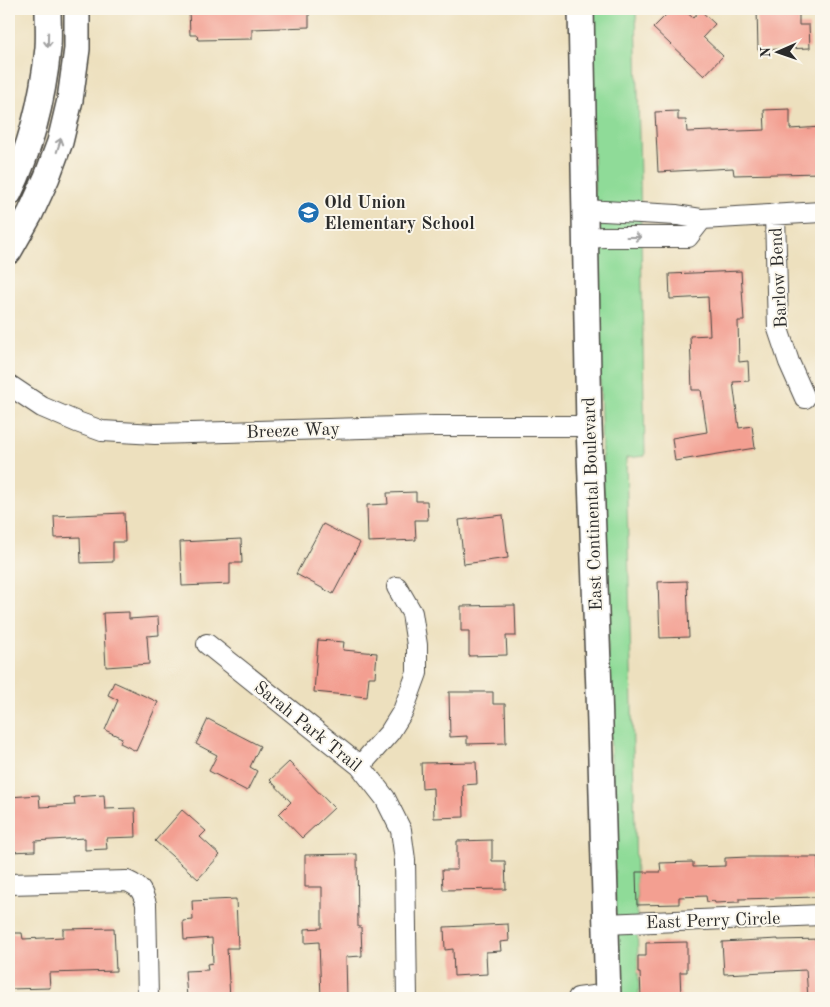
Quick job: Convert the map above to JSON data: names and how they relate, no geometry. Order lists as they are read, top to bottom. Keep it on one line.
{"streets":{"main road":["East Continental Boulevard"],"street":["Barlow Bend","Breeze Way","Sarah Park Trail","East Perry Circle"]},"crossings":[["Breeze Way","East Continental Boulevard"],["East Continental Boulevard","East Perry Circle"]],"places":{"school or university":["Old Union Elementary School"]},"north":"left"}
